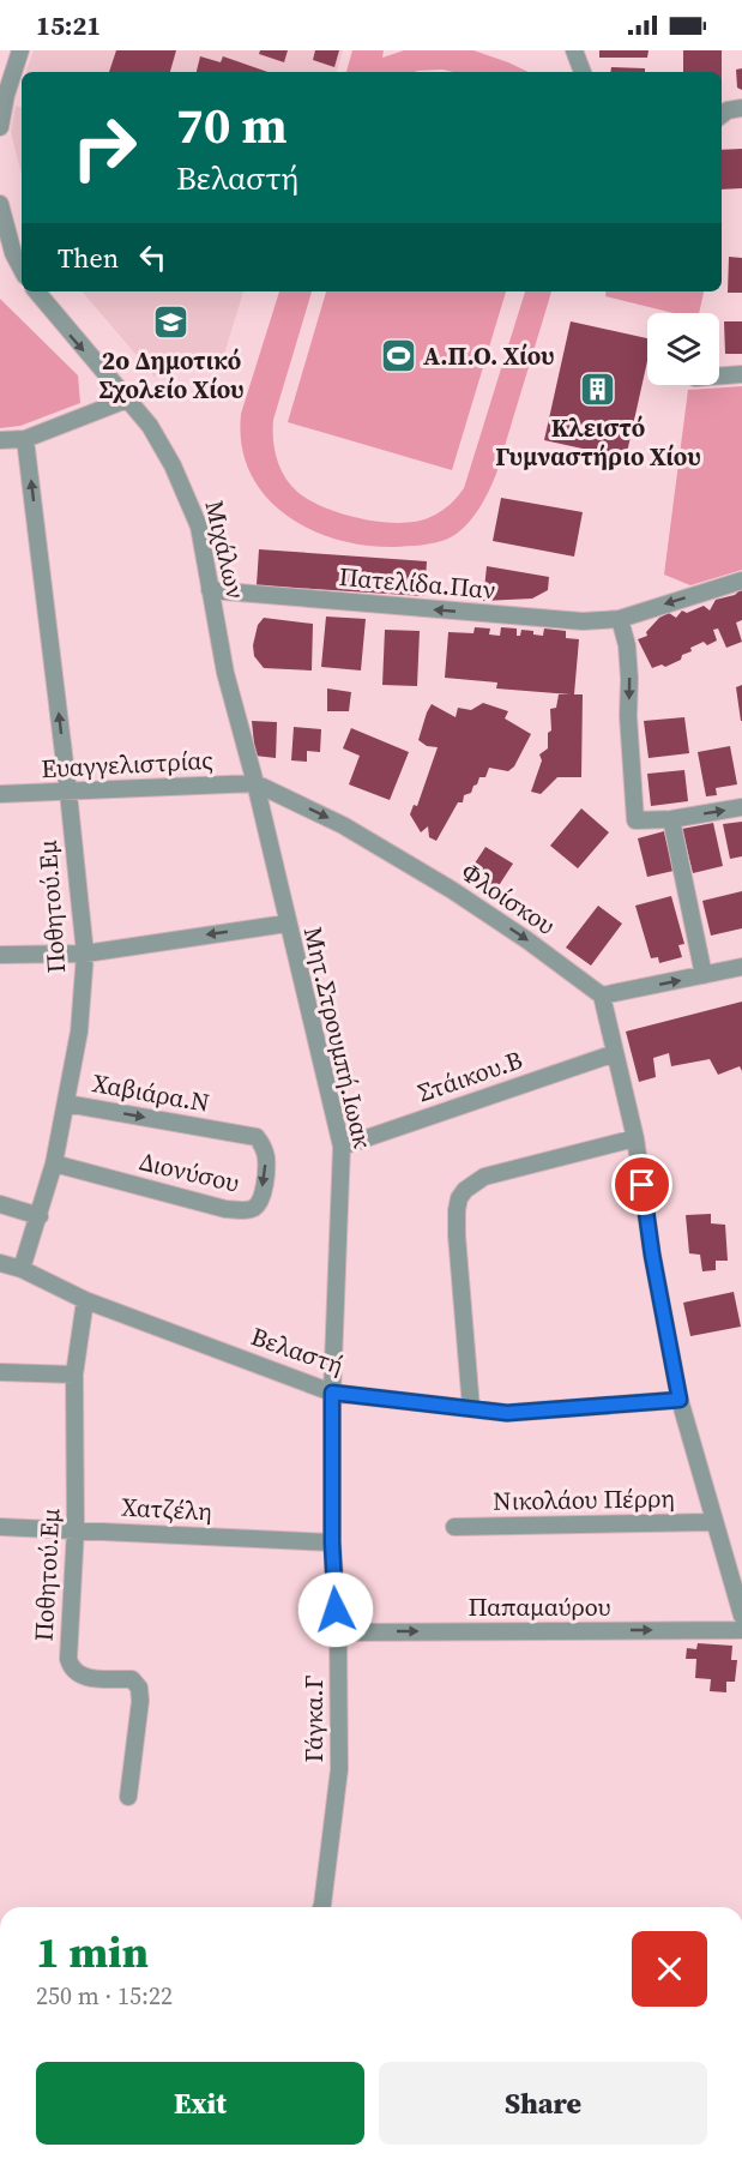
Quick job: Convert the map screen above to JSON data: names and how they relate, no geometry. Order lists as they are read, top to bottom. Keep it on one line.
{"streets":{"street":["Μιχάλων","Πατελίδα.Παν","Ευαγγελιστρίας","Φλοίσκου","Ποθητού.Εμ","Μητ.Στρουμπή.Ιωακ","Στάικου.Β","Χαβιάρα.Ν","Διονύσου","Βελαστή","Νικολάου Πέρρη","Χατζέλη","Παπαμαύρου","Γάγκα.Γ"]},"crossings":[["Μιχάλων","Πατελίδα.Παν"],["Μιχάλων","Ευαγγελιστρίας"],["Μιχάλων","Φλοίσκου"],["Μιχάλων","Μητ.Στρουμπή.Ιωακ"],["Ευαγγελιστρίας","Φλοίσκου"],["Ευαγγελιστρίας","Ποθητού.Εμ"],["Ευαγγελιστρίας","Μητ.Στρουμπή.Ιωακ"],["Φλοίσκου","Μητ.Στρουμπή.Ιωακ"],["Ποθητού.Εμ","Χαβιάρα.Ν"],["Ποθητού.Εμ","Διονύσου"],["Ποθητού.Εμ","Βελαστή"],["Ποθητού.Εμ","Χατζέλη"],["Μητ.Στρουμπή.Ιωακ","Στάικου.Β"],["Μητ.Στρουμπή.Ιωακ","Βελαστή"],["Μητ.Στρουμπή.Ιωακ","Γάγκα.Γ"],["Χαβιάρα.Ν","Διονύσου"],["Βελαστή","Γάγκα.Γ"],["Χατζέλη","Γάγκα.Γ"],["Παπαμαύρου","Γάγκα.Γ"]],"one_way":["Πατελίδα.Παν","Φλοίσκου","Χαβιάρα.Ν","Παπαμαύρου"],"places":{"school or university":["2o Δημοτικό Σχολείο Χίου"],"sports":["Α.Π.Ο. Χίου"],"building":["Κλειστό Γυμναστήριο Χίου"]},"page":{"status":"15:21","turn":["70 m","Βελαστή"],"then":"Then","heading":["1 min","250 m · 15:22"],"buttons":["Exit","Share"]}}
